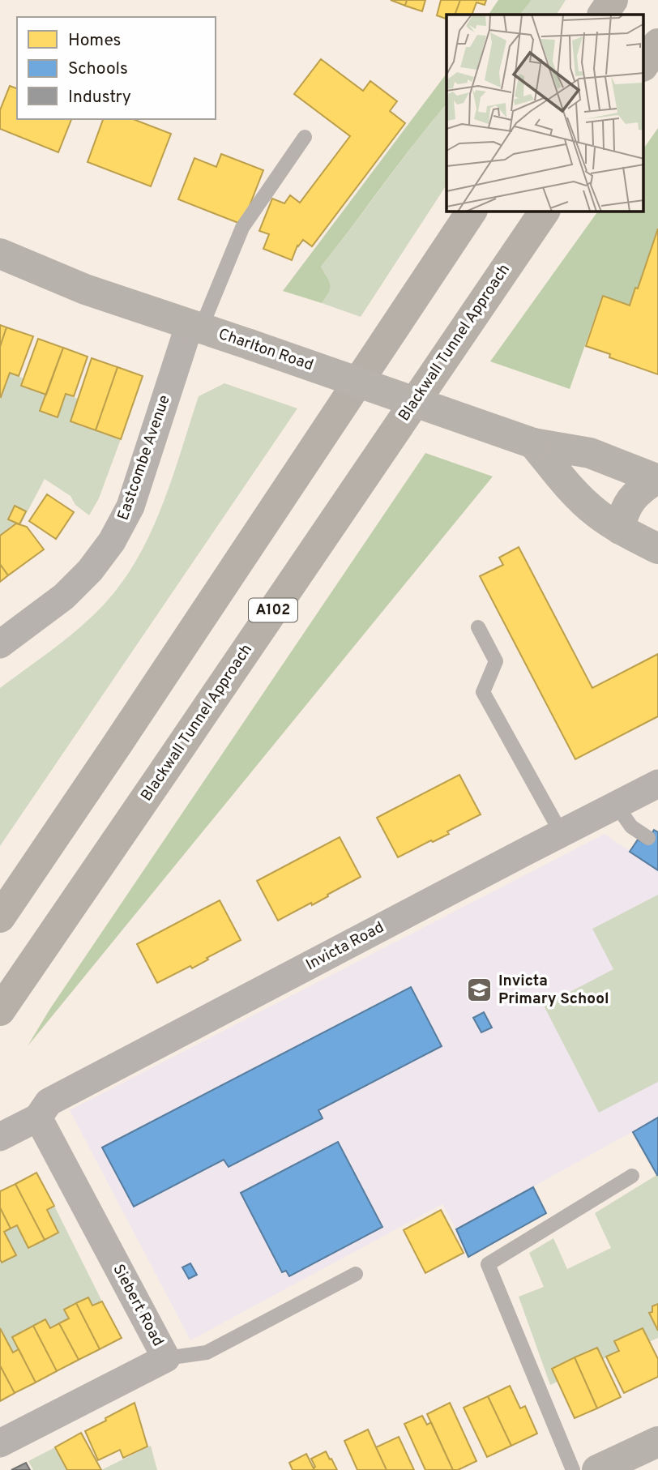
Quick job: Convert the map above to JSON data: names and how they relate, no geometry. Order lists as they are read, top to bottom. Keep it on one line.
{"streets":{"highway":["Blackwall Tunnel Approach","A102"],"main road":["Charlton Road"],"street":["Eastcombe Avenue","Invicta Road","Siebert Road"]},"crossings":[["Charlton Road","Eastcombe Avenue"],["Invicta Road","Siebert Road"]],"places":{"school or university":["Invicta Primary School"]},"legend":["Homes","Schools","Industry"]}
